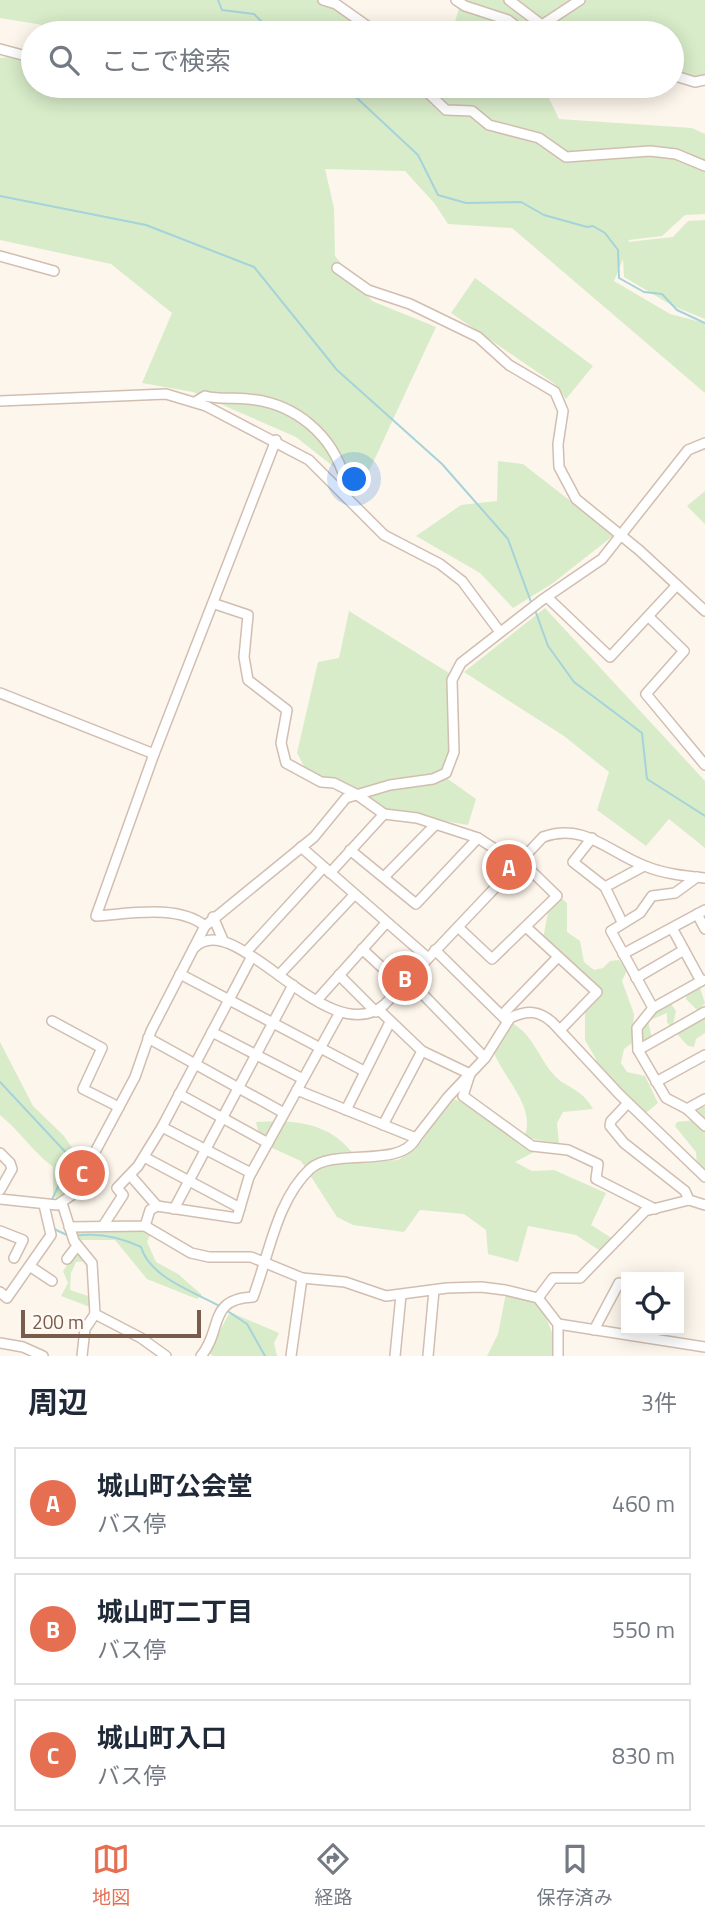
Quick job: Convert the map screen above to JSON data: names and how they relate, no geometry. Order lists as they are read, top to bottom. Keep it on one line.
{"scale_bar":"200 m","page":{"search":"ここで検索","pins":["A","B","C"],"scale":"200 m","heading":["周辺","3件"],"list":[{"mark":"A","name":"城山町公会堂","note":"バス停","value":"460 m"},{"mark":"B","name":"城山町二丁目","note":"バス停","value":"550 m"},{"mark":"C","name":"城山町入口","note":"バス停","value":"830 m"}],"nav":["地図","経路","保存済み"]}}
